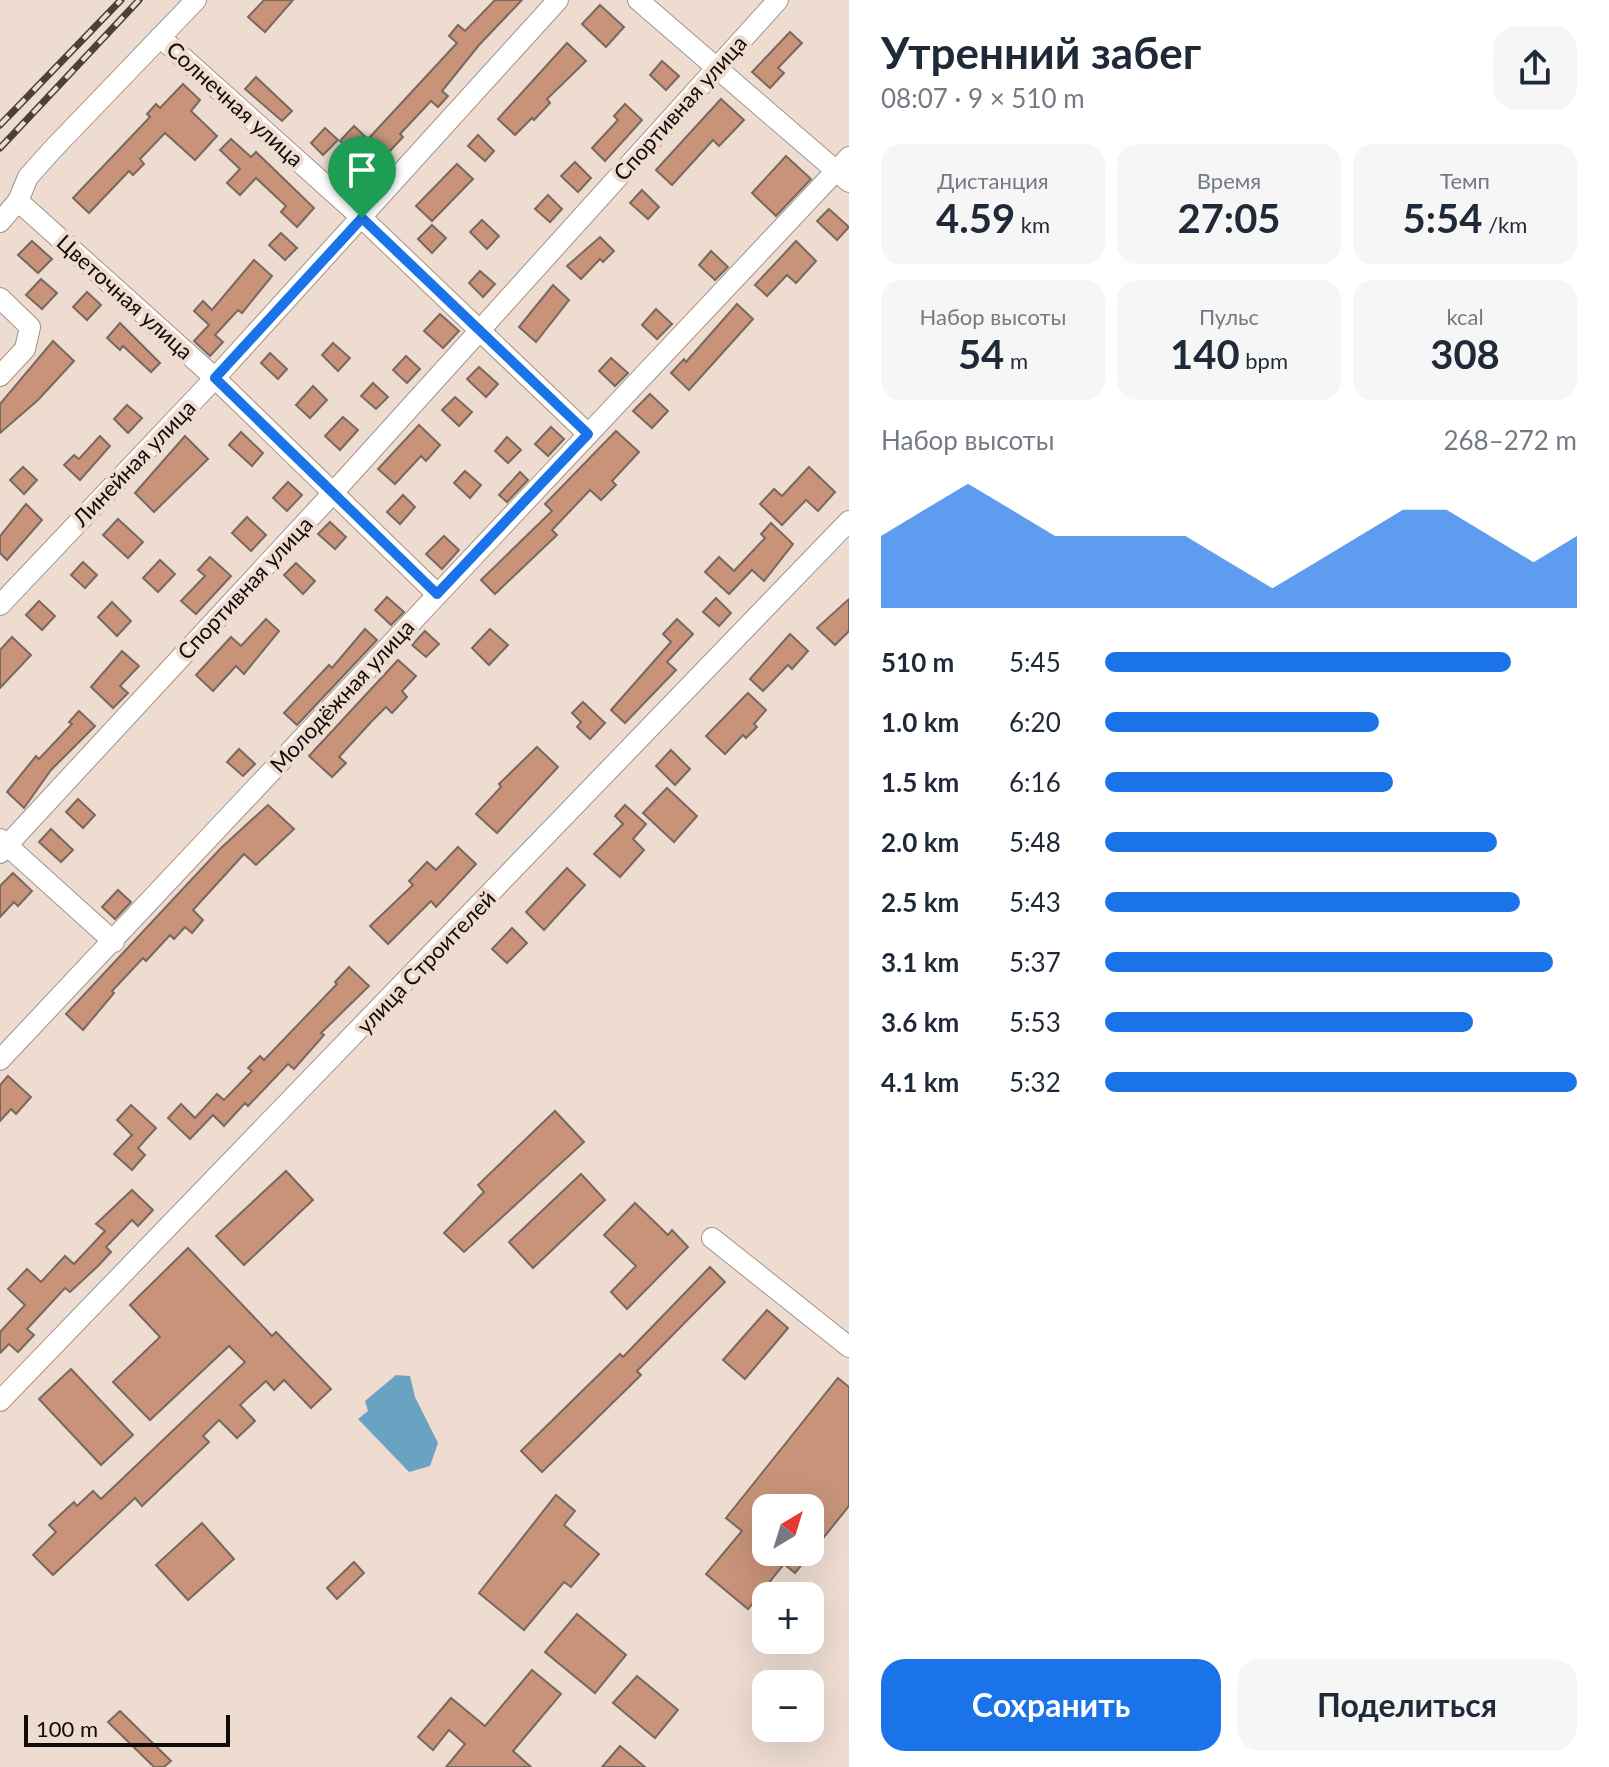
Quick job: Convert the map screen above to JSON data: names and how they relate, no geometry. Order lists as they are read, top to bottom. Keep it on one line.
{"streets":{"street":["Солнечная улица","Спортивная улица","Цветочная улица","Линейная улица","Молодёжная улица","улица Строителей"]},"crossings":[["Солнечная улица","Спортивная улица"],["Солнечная улица","Линейная улица"],["Солнечная улица","Молодёжная улица"],["Спортивная улица","Цветочная улица"],["Цветочная улица","Линейная улица"],["Цветочная улица","Молодёжная улица"]],"scale_bar":"100 m","north":"top right","page":{"heading":["Утренний забег","08:07 · 9 × 510 m"],"stats":[["Дистанция","4.59 km"],["Время","27:05"],["Темп","5:54 /km"],["Набор высоты","54 m"],["Пульс","140 bpm"],["kcal","308"]],"chart":["Набор высоты","268–272 m"],"list":[{"name":"510 m","note":"5:45"},{"name":"1.0 km","note":"6:20"},{"name":"1.5 km","note":"6:16"},{"name":"2.0 km","note":"5:48"},{"name":"2.5 km","note":"5:43"},{"name":"3.1 km","note":"5:37"},{"name":"3.6 km","note":"5:53"},{"name":"4.1 km","note":"5:32"}],"map_buttons":["+","−"],"buttons":["Сохранить","Поделиться"],"scale":"100 m"}}
